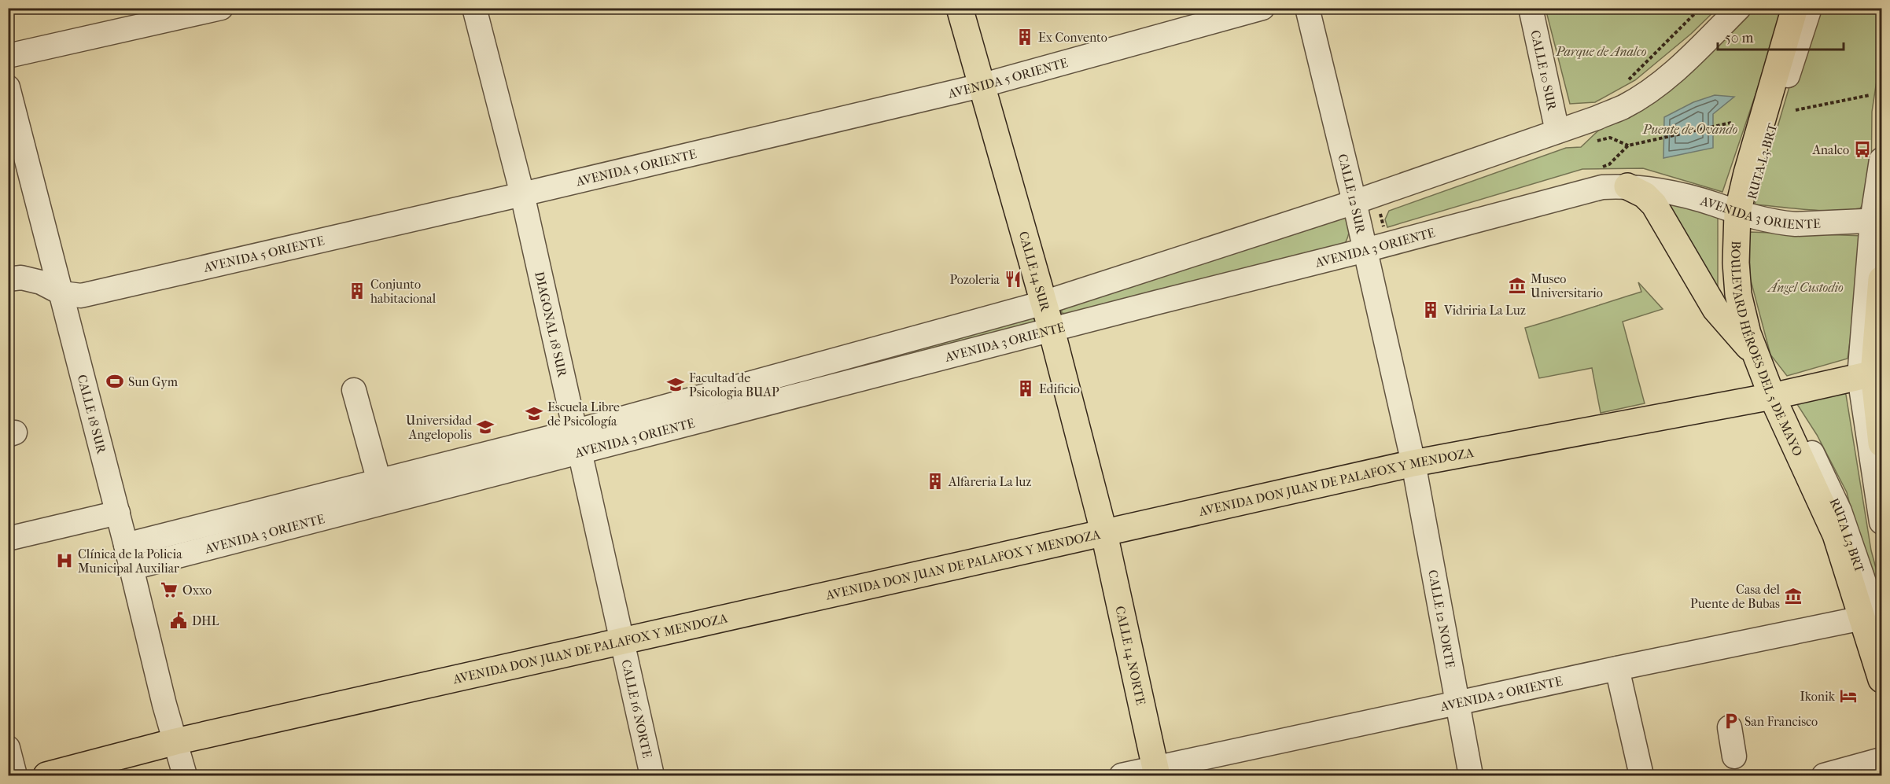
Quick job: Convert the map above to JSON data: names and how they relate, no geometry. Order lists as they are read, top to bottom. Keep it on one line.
{"streets":{"main road":["CALLE 14 SUR","BOULEVARD HÉROES DEL 5 DE MAYO","AVENIDA DON JUAN DE PALAFOX Y MENDOZA","CALLE 14 NORTE"],"street":["CALLE 10 SUR","AVENIDA 5 ORIENTE","RUTA L3 BRT","CALLE 12 SUR","AVENIDA 3 ORIENTE","DIAGONAL 18 SUR","CALLE 18 SUR","CALLE 12 NORTE","AVENIDA 2 ORIENTE","CALLE 16 NORTE"]},"crossings":[["CALLE 10 SUR","AVENIDA 3 ORIENTE"],["AVENIDA 5 ORIENTE","CALLE 14 SUR"],["AVENIDA 5 ORIENTE","DIAGONAL 18 SUR"],["AVENIDA 5 ORIENTE","CALLE 18 SUR"],["RUTA L3 BRT","AVENIDA 3 ORIENTE"],["RUTA L3 BRT","BOULEVARD HÉROES DEL 5 DE MAYO"],["RUTA L3 BRT","AVENIDA DON JUAN DE PALAFOX Y MENDOZA"],["CALLE 12 SUR","AVENIDA 3 ORIENTE"],["CALLE 12 SUR","AVENIDA DON JUAN DE PALAFOX Y MENDOZA"],["CALLE 12 SUR","CALLE 12 NORTE"],["AVENIDA 3 ORIENTE","CALLE 14 SUR"],["AVENIDA 3 ORIENTE","DIAGONAL 18 SUR"],["AVENIDA 3 ORIENTE","BOULEVARD HÉROES DEL 5 DE MAYO"],["AVENIDA 3 ORIENTE","CALLE 18 SUR"],["CALLE 14 SUR","AVENIDA DON JUAN DE PALAFOX Y MENDOZA"],["CALLE 14 SUR","CALLE 14 NORTE"],["DIAGONAL 18 SUR","AVENIDA DON JUAN DE PALAFOX Y MENDOZA"],["DIAGONAL 18 SUR","CALLE 16 NORTE"],["BOULEVARD HÉROES DEL 5 DE MAYO","AVENIDA DON JUAN DE PALAFOX Y MENDOZA"],["BOULEVARD HÉROES DEL 5 DE MAYO","AVENIDA 2 ORIENTE"],["CALLE 18 SUR","AVENIDA DON JUAN DE PALAFOX Y MENDOZA"],["AVENIDA DON JUAN DE PALAFOX Y MENDOZA","CALLE 12 NORTE"],["AVENIDA DON JUAN DE PALAFOX Y MENDOZA","CALLE 14 NORTE"],["AVENIDA DON JUAN DE PALAFOX Y MENDOZA","CALLE 16 NORTE"],["CALLE 12 NORTE","AVENIDA 2 ORIENTE"],["CALLE 14 NORTE","AVENIDA 2 ORIENTE"]],"parks":["Parque de Analco","Puente de Ovando","Ángel Custodio"],"places":{"building":["Ex Convento","Conjunto habitacional","Vidriria La Luz","Edificio","Alfareria La luz"],"bus stop":["Analco"],"restaurant":["Pozoleria"],"museum":["Museo Universitario","Casa del Puente de Bubas"],"sports":["Sun Gym"],"school or university":["Facultad de Psicologia BUAP","Escuela Libre de Psicología","Universidad Angelopolis"],"hospital":["Clínica de la Policia Municipal Auxiliar"],"supermarket":["Oxxo"],"public building":["DHL"],"hotel":["Ikonik"],"parking":["San Francisco"]},"scale_bar":"50 m"}
